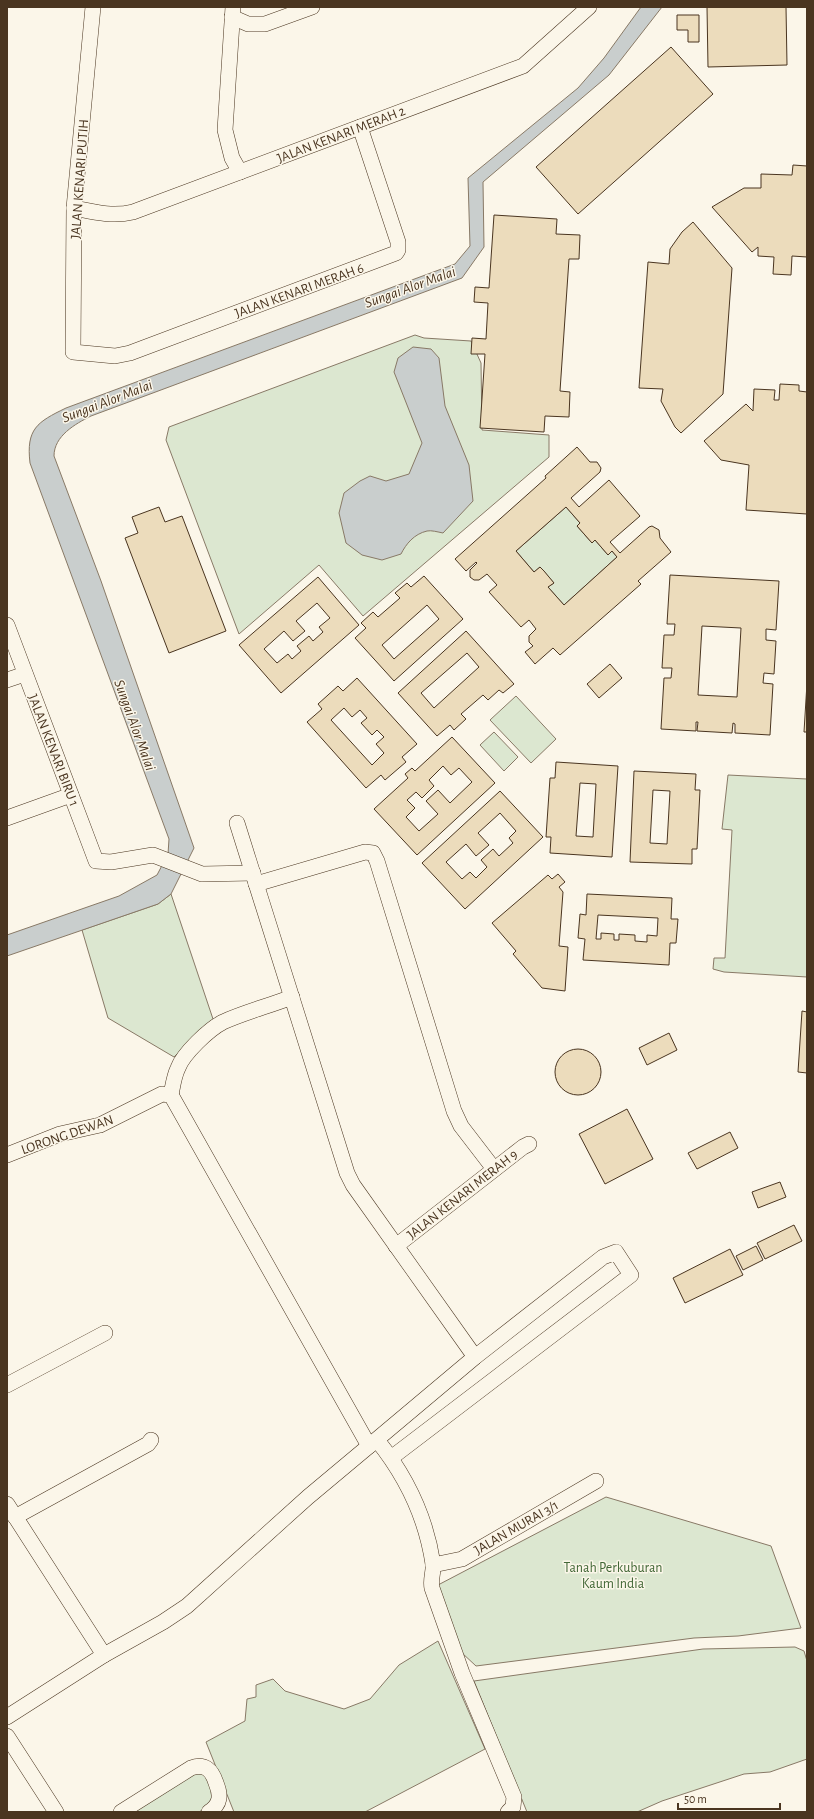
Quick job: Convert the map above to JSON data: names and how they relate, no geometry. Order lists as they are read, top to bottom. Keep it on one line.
{"streets":{"street":["JALAN KENARI MERAH 2","JALAN KENARI PUTIH","JALAN KENARI MERAH 6","JALAN KENARI BIRU 1","LORONG DEWAN","JALAN KENARI MERAH 9","JALAN MURAI 3/1"]},"crossings":[["JALAN KENARI MERAH 2","JALAN KENARI PUTIH"],["JALAN KENARI MERAH 2","JALAN KENARI MERAH 6"],["JALAN KENARI PUTIH","JALAN KENARI MERAH 6"]],"water":["Sungai Alor Malai"],"parks":["Tanah Perkuburan Kaum India"],"scale_bar":"50 m"}
